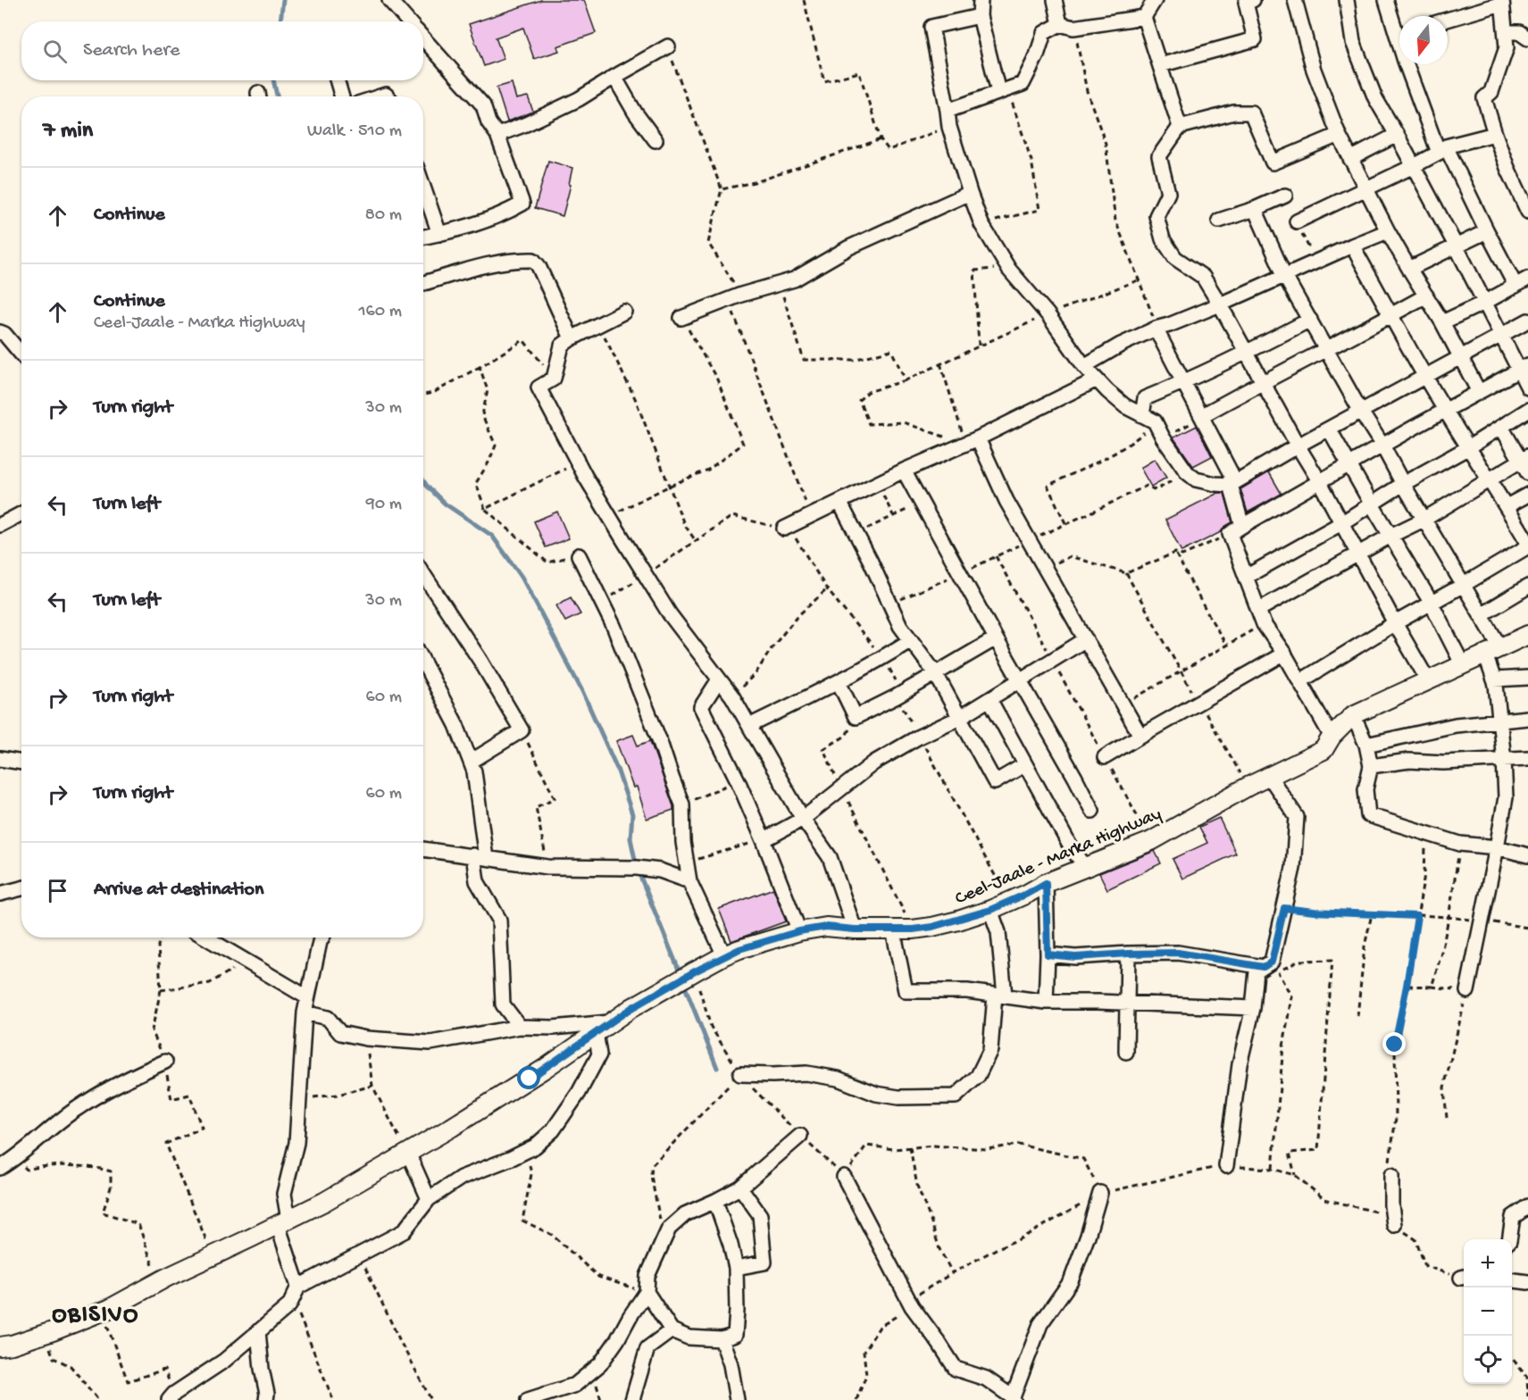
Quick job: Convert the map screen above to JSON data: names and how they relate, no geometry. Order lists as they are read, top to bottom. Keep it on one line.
{"streets":{"street":["Ceel-Jaale - Marka Highway"]},"districts":["OBISIVO"],"north":"bottom","page":{"search":"Search here","heading":["7 min","Walk · 510 m"],"list":[["Continue","80 m"],["Continue","Ceel-Jaale - Marka Highway","160 m"],["Turn right","30 m"],["Turn left","90 m"],["Turn left","30 m"],["Turn right","60 m"],["Turn right","60 m"],"Arrive at destination"],"map_buttons":["+","−"]}}
